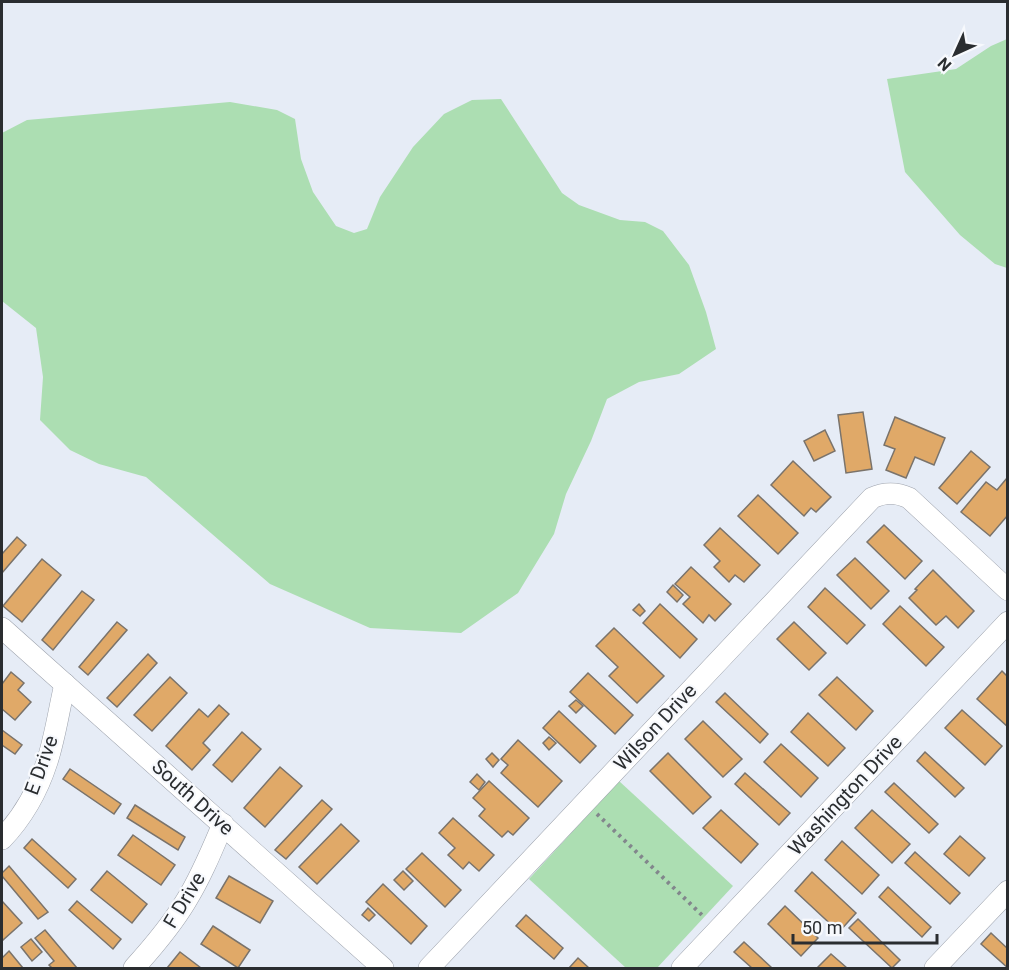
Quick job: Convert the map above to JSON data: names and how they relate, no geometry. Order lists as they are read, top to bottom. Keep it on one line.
{"streets":{"street":["Wilson Drive","E Drive","Washington Drive","South Drive","F Drive"]},"crossings":[["E Drive","South Drive"],["South Drive","F Drive"]],"scale_bar":"50 m","north":"bottom left"}
